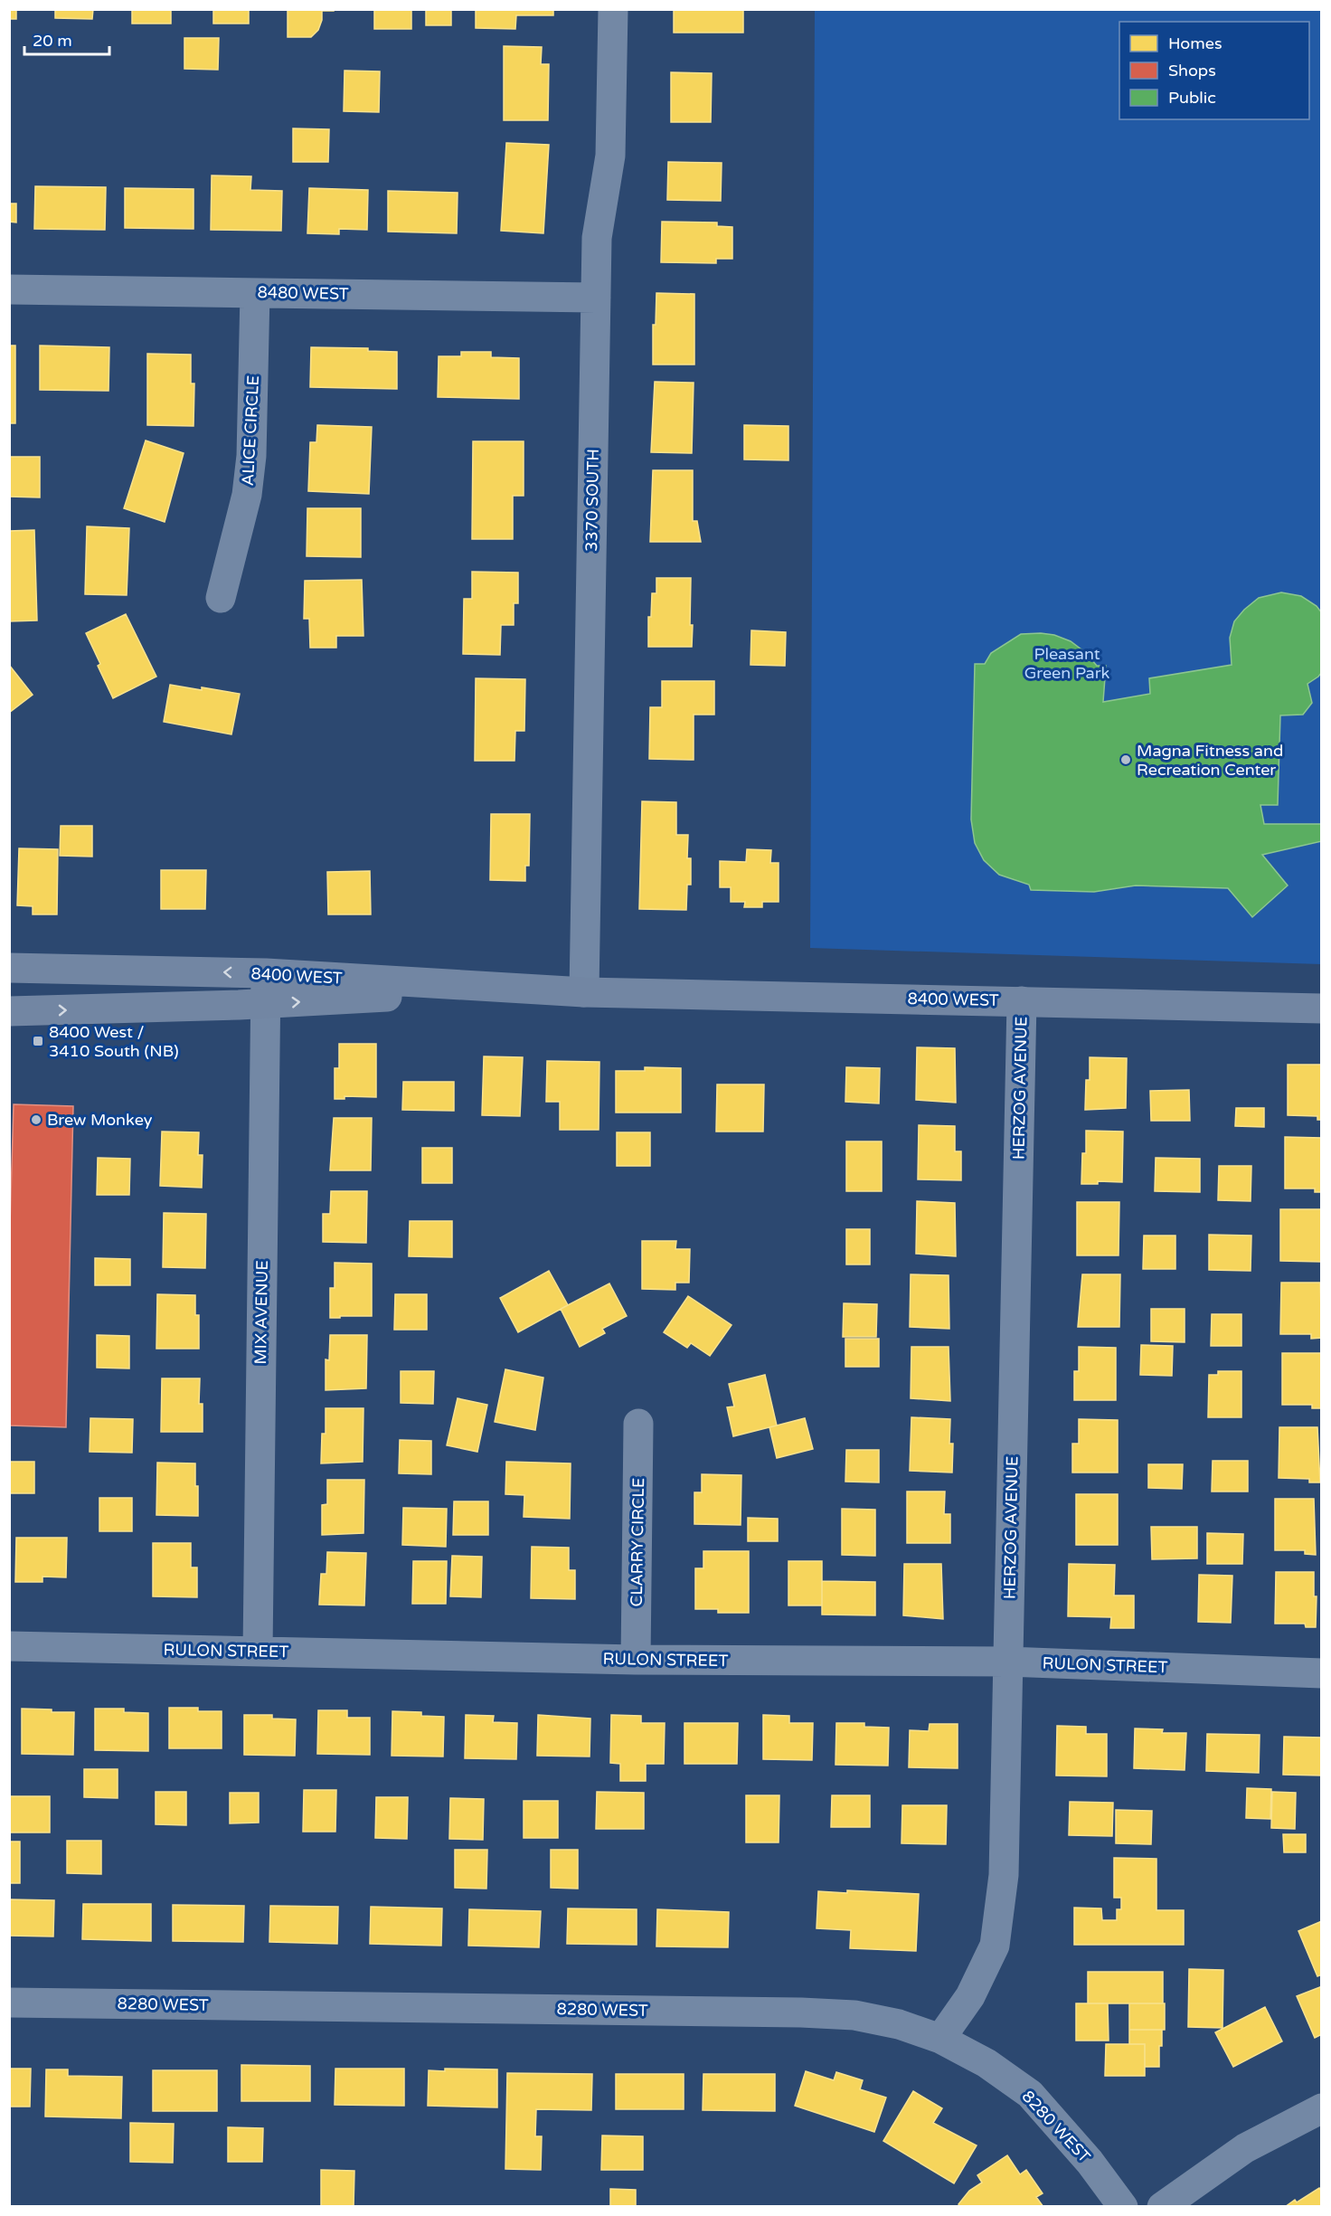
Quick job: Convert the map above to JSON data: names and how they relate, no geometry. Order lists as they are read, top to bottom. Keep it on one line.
{"streets":{"main road":["8400 WEST"],"street":["8480 WEST","ALICE CIRCLE","3370 SOUTH","HERZOG AVENUE","MIX AVENUE","CLARRY CIRCLE","RULON STREET","8280 WEST"]},"crossings":[["8480 WEST","ALICE CIRCLE"],["8480 WEST","3370 SOUTH"],["3370 SOUTH","8400 WEST"],["8400 WEST","HERZOG AVENUE"],["8400 WEST","MIX AVENUE"],["HERZOG AVENUE","RULON STREET"],["HERZOG AVENUE","8280 WEST"],["MIX AVENUE","RULON STREET"],["CLARRY CIRCLE","RULON STREET"]],"parks":["Pleasant Green Park"],"places":{"other":["Magna Fitness and Recreation Center","Brew Monkey"],"transit":["8400 West / 3410 South (NB)"]},"legend":["Homes","Shops","Public"],"scale_bar":"20 m"}
